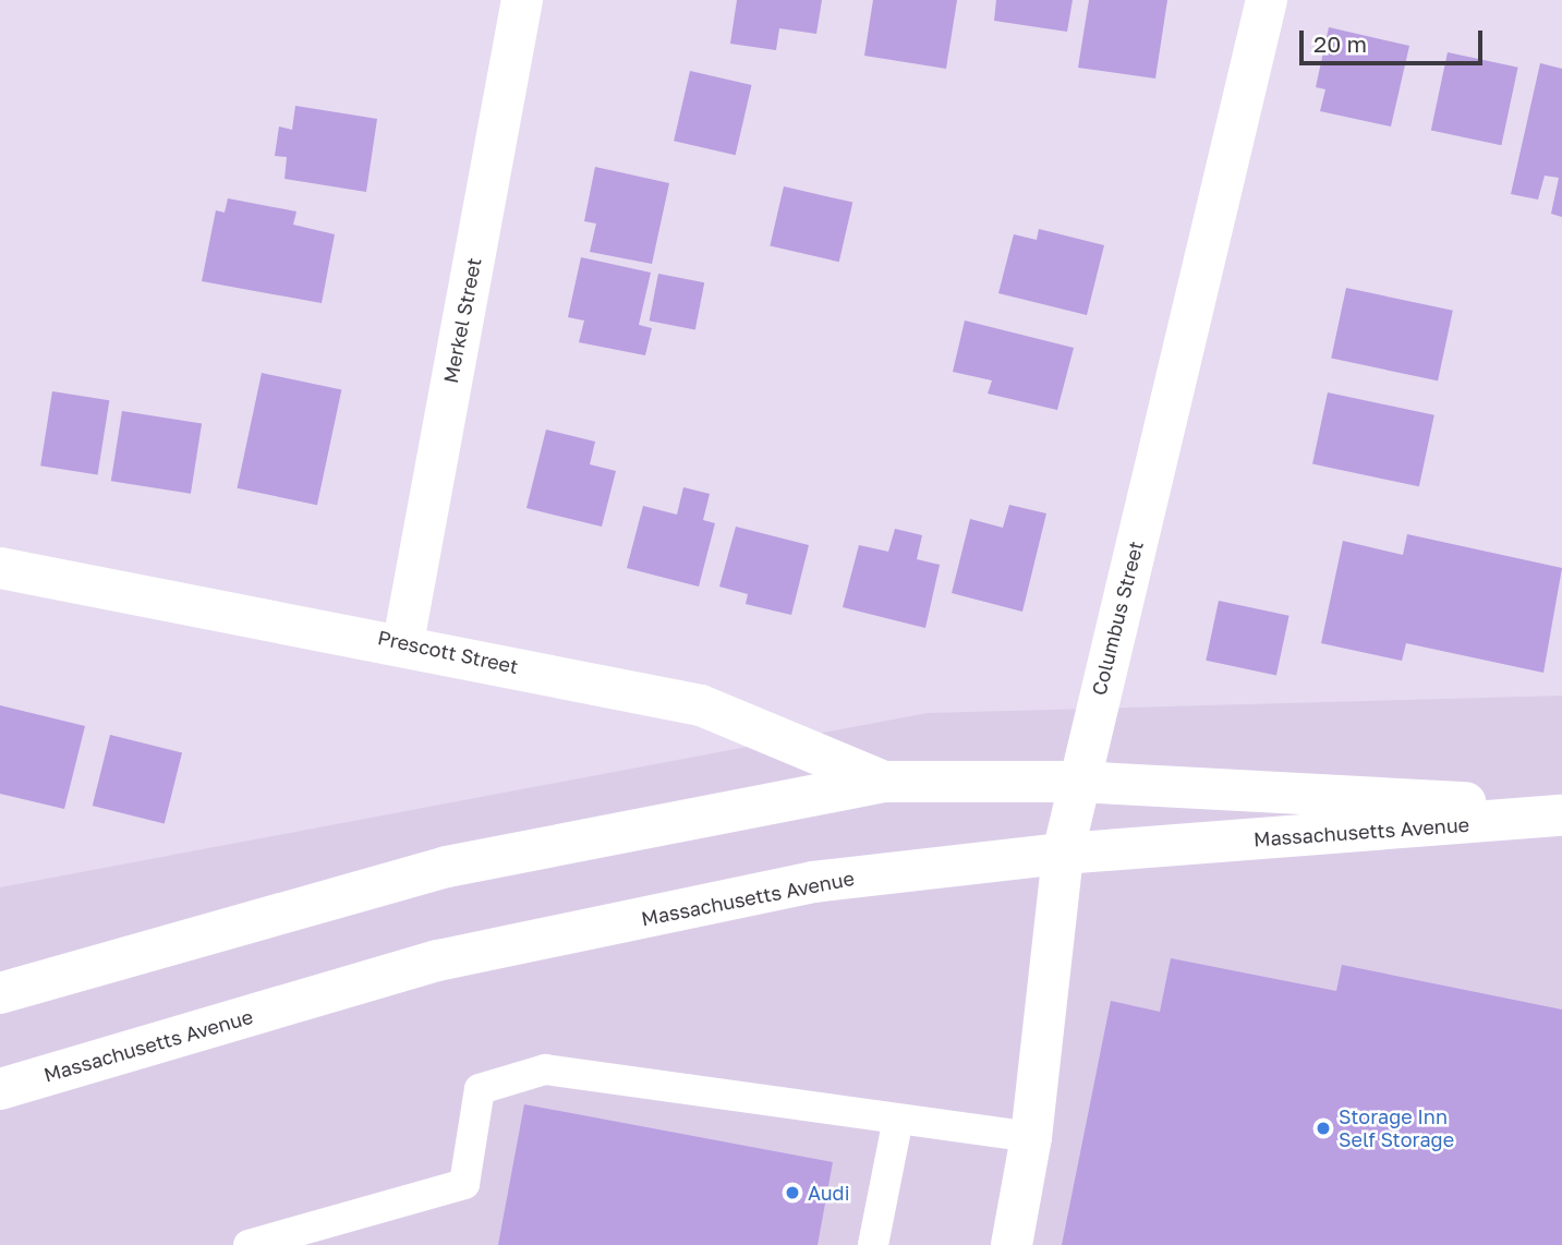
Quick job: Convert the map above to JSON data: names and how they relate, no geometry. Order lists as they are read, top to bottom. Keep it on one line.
{"streets":{"main road":["Merkel Street","Columbus Street","Prescott Street","Massachusetts Avenue"]},"crossings":[["Merkel Street","Prescott Street"],["Columbus Street","Massachusetts Avenue"],["Prescott Street","Massachusetts Avenue"]],"places":["Storage Inn Self Storage","Audi"],"scale_bar":"20 m"}
